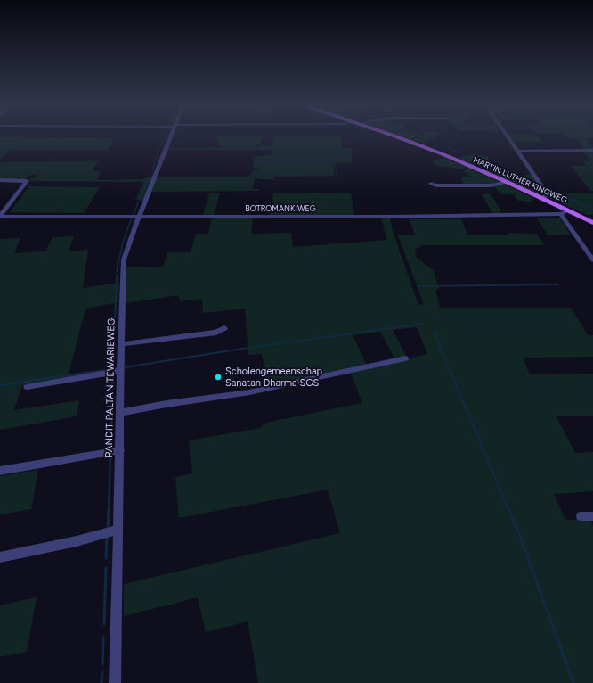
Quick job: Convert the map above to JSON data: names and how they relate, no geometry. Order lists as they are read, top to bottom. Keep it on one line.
{"streets":{"main road":["MARTIN LUTHER KINGWEG"],"street":["BOTROMANKIWEG","PANDIT PALTAN TEWARIEWEG"]},"crossings":[["BOTROMANKIWEG","PANDIT PALTAN TEWARIEWEG"]],"places":["Scholengemeenschap Sanatan Dharma SGS"]}
